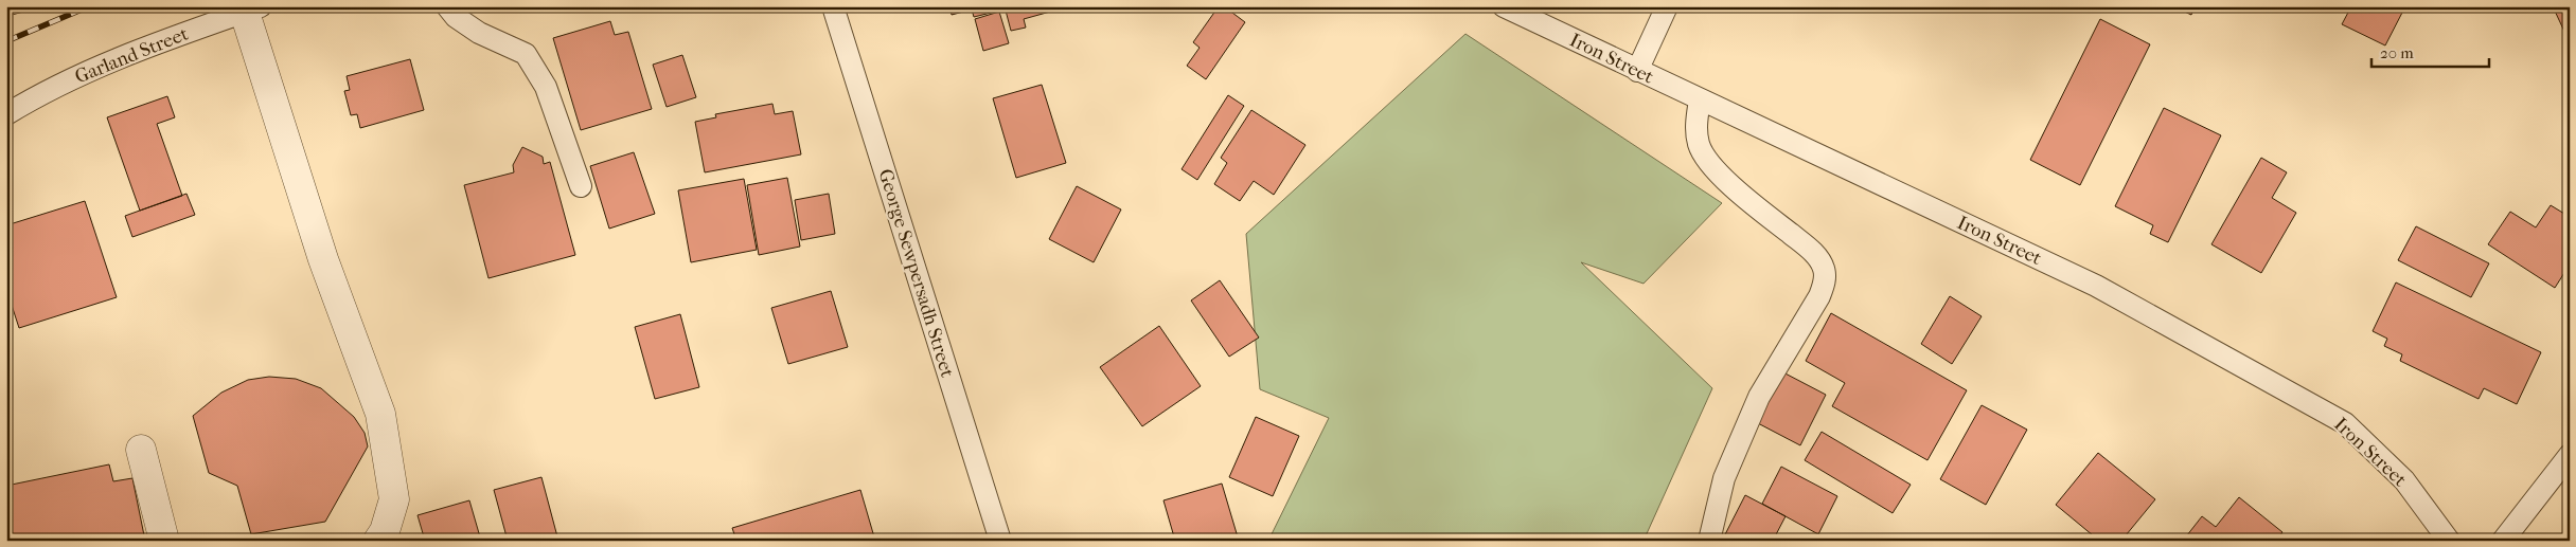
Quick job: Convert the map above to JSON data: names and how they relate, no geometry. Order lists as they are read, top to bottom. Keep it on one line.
{"streets":{"lane":["Garland Street","Iron Street","George Sewpersadh Street"]},"scale_bar":"20 m"}
